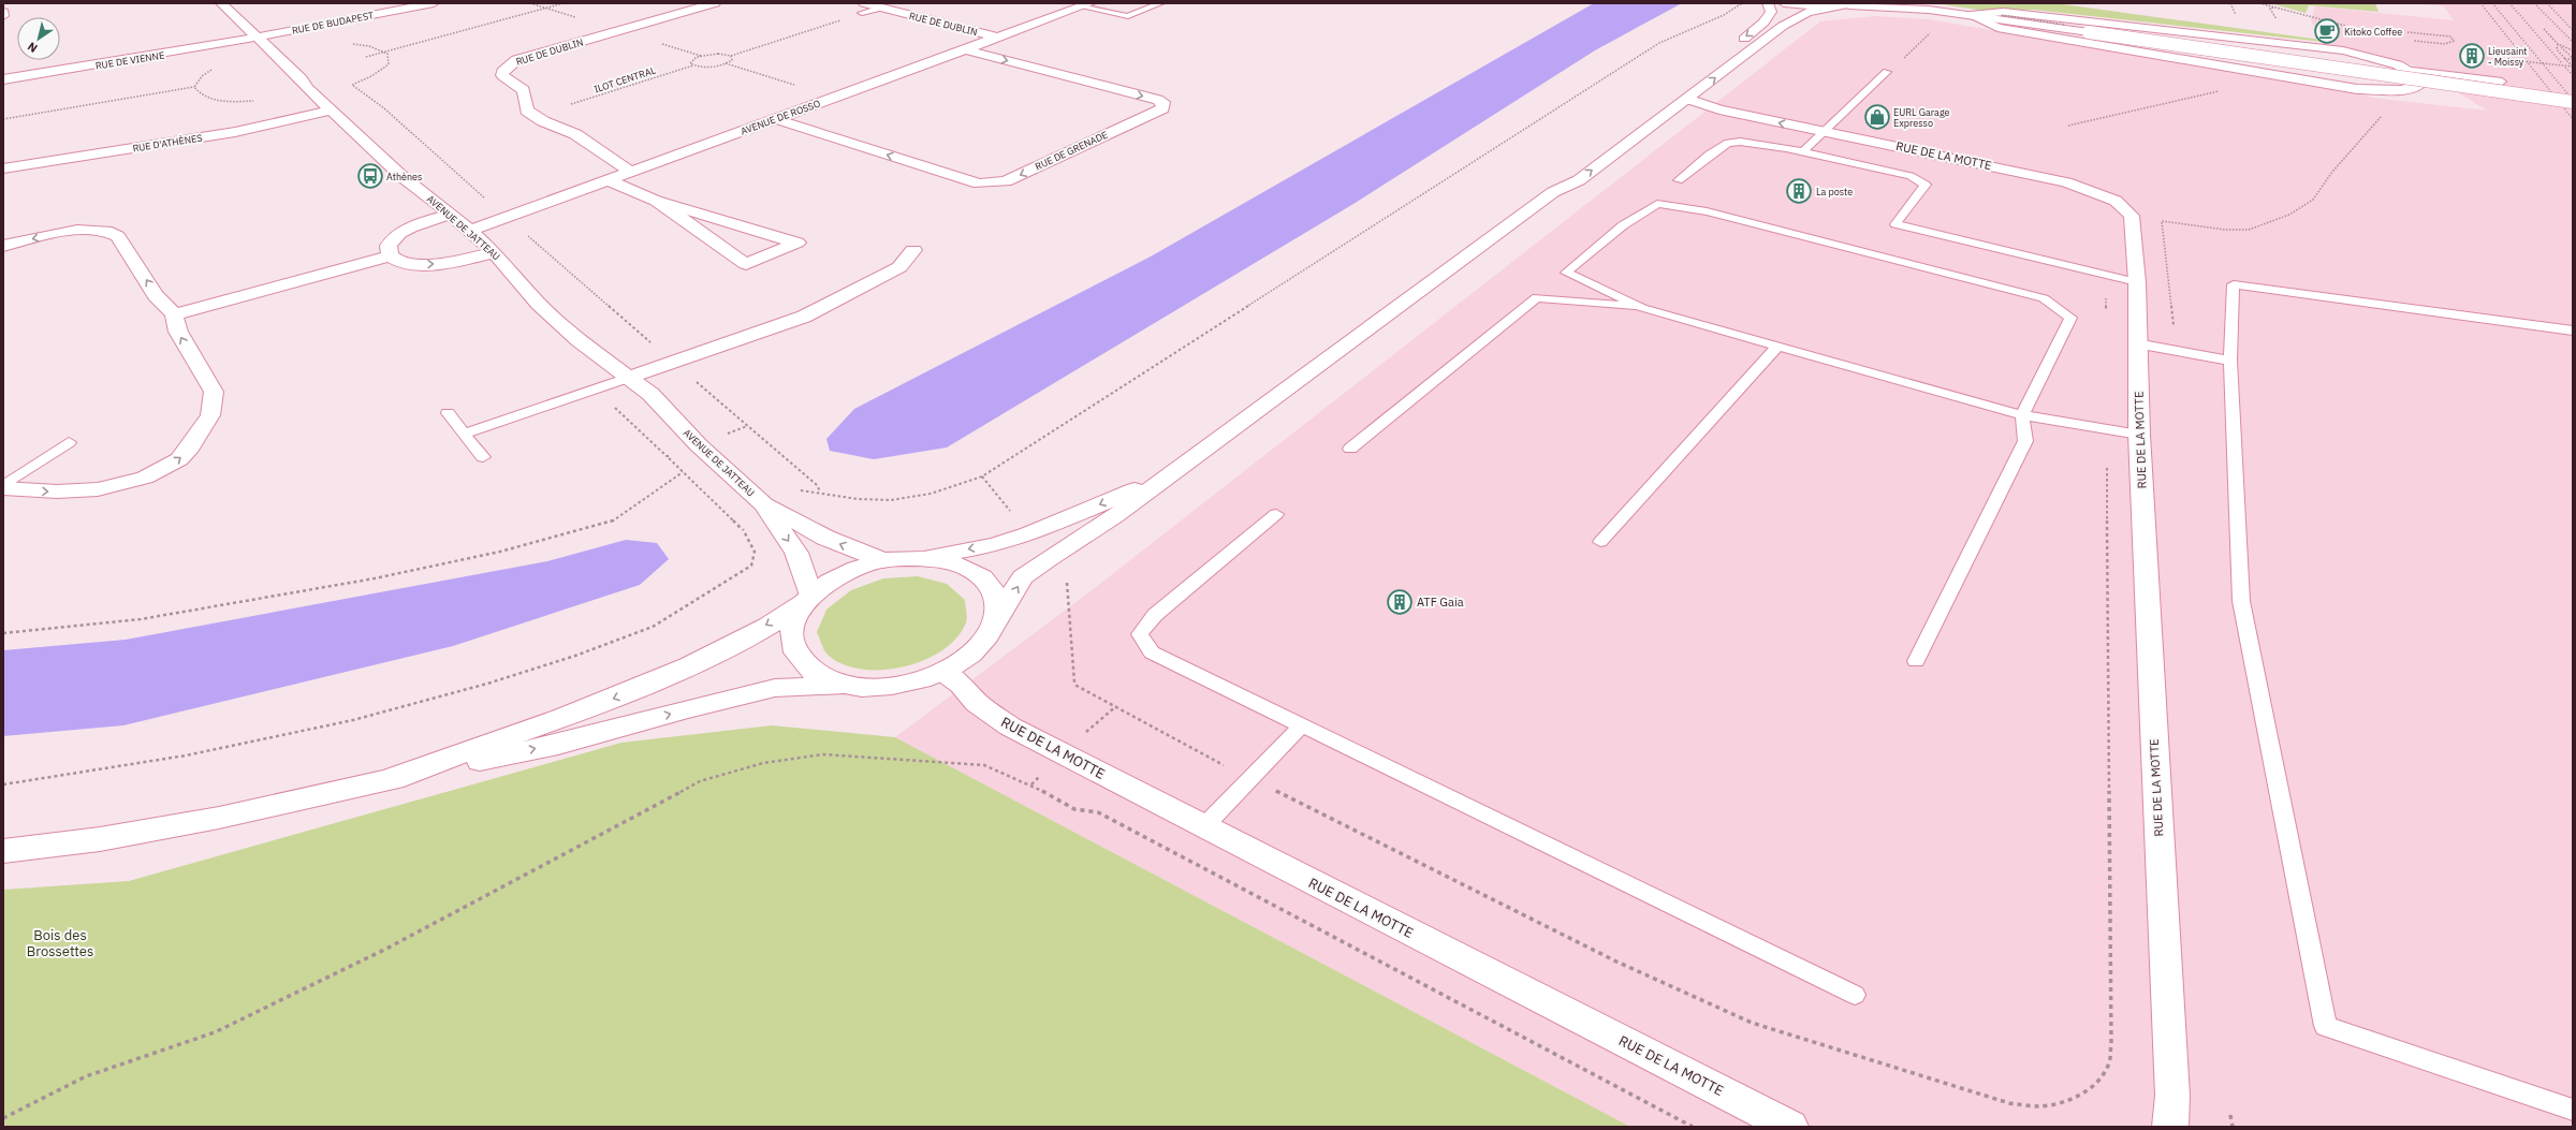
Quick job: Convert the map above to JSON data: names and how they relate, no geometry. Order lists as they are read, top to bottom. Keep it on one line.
{"streets":{"street":["RUE DE BUDAPEST","RUE DE DUBLIN","RUE DE VIENNE","AVENUE DE ROSSO","RUE D'ATHÈNES","RUE DE GRENADE","RUE DE LA MOTTE","AVENUE DE JATTEAU"],"path":["ILOT CENTRAL"]},"crossings":[["RUE DE BUDAPEST","RUE DE VIENNE"],["RUE DE BUDAPEST","AVENUE DE JATTEAU"],["RUE DE DUBLIN","AVENUE DE ROSSO"],["RUE DE VIENNE","AVENUE DE JATTEAU"],["AVENUE DE ROSSO","RUE DE GRENADE"],["AVENUE DE ROSSO","AVENUE DE JATTEAU"],["RUE D'ATHÈNES","AVENUE DE JATTEAU"]],"parks":["Bois des Brossettes"],"places":{"cafe":["Kitoko Coffee"],"building":["Lieusaint - Moissy","La poste","ATF Gaia"],"shop":["EURL Garage Expresso"],"bus stop":["Athènes"]},"north":"bottom left"}
